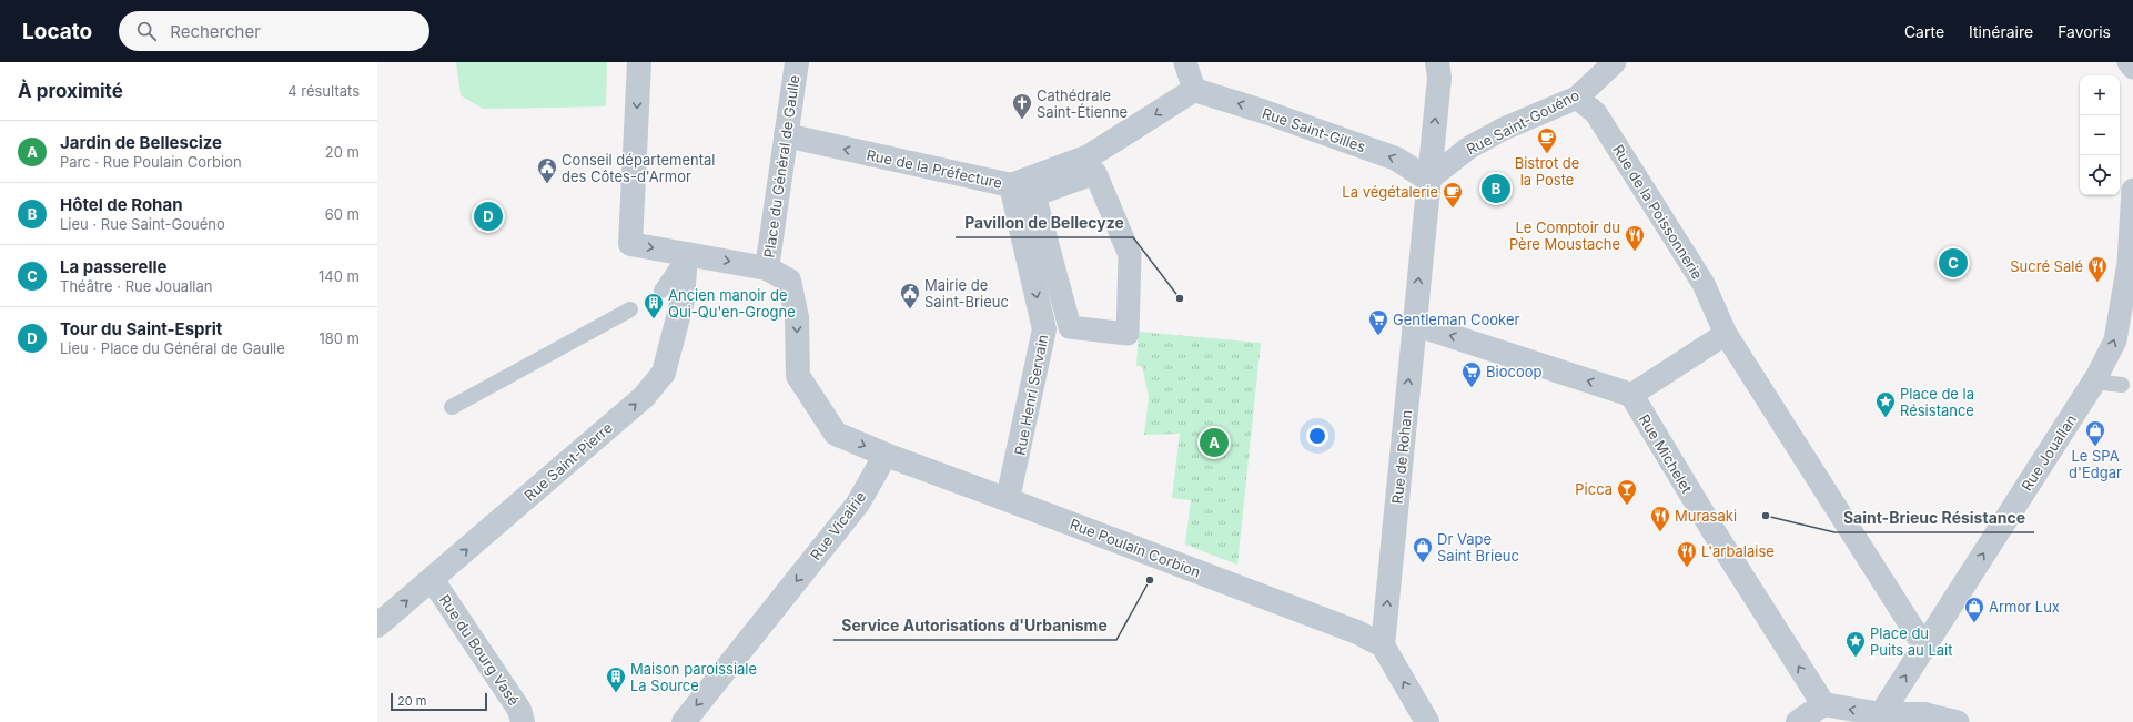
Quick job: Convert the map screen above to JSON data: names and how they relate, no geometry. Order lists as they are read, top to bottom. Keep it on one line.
{"streets":{"street":["Rue Saint-Gouéno","Rue Saint-Gilles","Place du Général de Gaulle","Rue de la Préfecture","Rue de la Poissonnerie","Rue Henri Servain","Rue Jouallan","Rue Michelet","Rue de Rohan","Rue Saint-Pierre","Rue Vicairie","Rue Poulain Corbion","Rue du Bourg Vasé"]},"crossings":[["Rue Saint-Gouéno","Rue Saint-Gilles"],["Rue Saint-Gouéno","Rue de la Poissonnerie"],["Rue Saint-Gouéno","Rue de Rohan"],["Rue Saint-Gilles","Rue de la Préfecture"],["Rue Saint-Gilles","Rue de Rohan"],["Place du Général de Gaulle","Rue de la Préfecture"],["Place du Général de Gaulle","Rue Saint-Pierre"],["Rue de la Préfecture","Rue Henri Servain"],["Rue Henri Servain","Rue Poulain Corbion"],["Rue de Rohan","Rue Poulain Corbion"],["Rue Saint-Pierre","Rue du Bourg Vasé"],["Rue Vicairie","Rue Poulain Corbion"]],"one_way":["Rue Saint-Gilles","Rue de la Préfecture","Rue Henri Servain","Rue Jouallan","Rue de Rohan","Rue Saint-Pierre","Rue Vicairie"],"places":{"church":["Cathédrale Saint-Étienne"],"cafe":["Bistrot de la Poste","La végétalerie"],"public building":["Conseil départemental des Côtes-d'Armor","Mairie de Saint-Brieuc"],"restaurant":["Le Comptoir du Père Moustache","Sucré Salé","Murasaki","L'arbalaise"],"other":["Pavillon de Bellecyze","Saint-Brieuc Résistance","Service Autorisations d'Urbanisme"],"building":["Ancien manoir de Qui-Qu'en-Grogne","Maison paroissiale La Source"],"supermarket":["Gentleman Cooker","Biocoop"],"place":["Place de la Résistance","Place du Puits au Lait"],"shop":["Le SPA d'Edgar","Dr Vape Saint Brieuc","Armor Lux"],"bar":["Picca"]},"scale_bar":"20 m","page":{"header":"Locato","search":"Rechercher","nav":["Carte","Itinéraire","Favoris"],"heading":["À proximité","4 résultats"],"map_buttons":["+","−"],"list":[{"mark":"A","name":"Jardin de Bellescize","note":"Parc · Rue Poulain Corbion","value":"20 m"},{"mark":"B","name":"Hôtel de Rohan","note":"Lieu · Rue Saint-Gouéno","value":"60 m"},{"mark":"C","name":"La passerelle","note":"Théâtre · Rue Jouallan","value":"140 m"},{"mark":"D","name":"Tour du Saint-Esprit","note":"Lieu · Place du Général de Gaulle","value":"180 m"}],"pins":["B","D","C","A"],"scale":"20 m"}}
